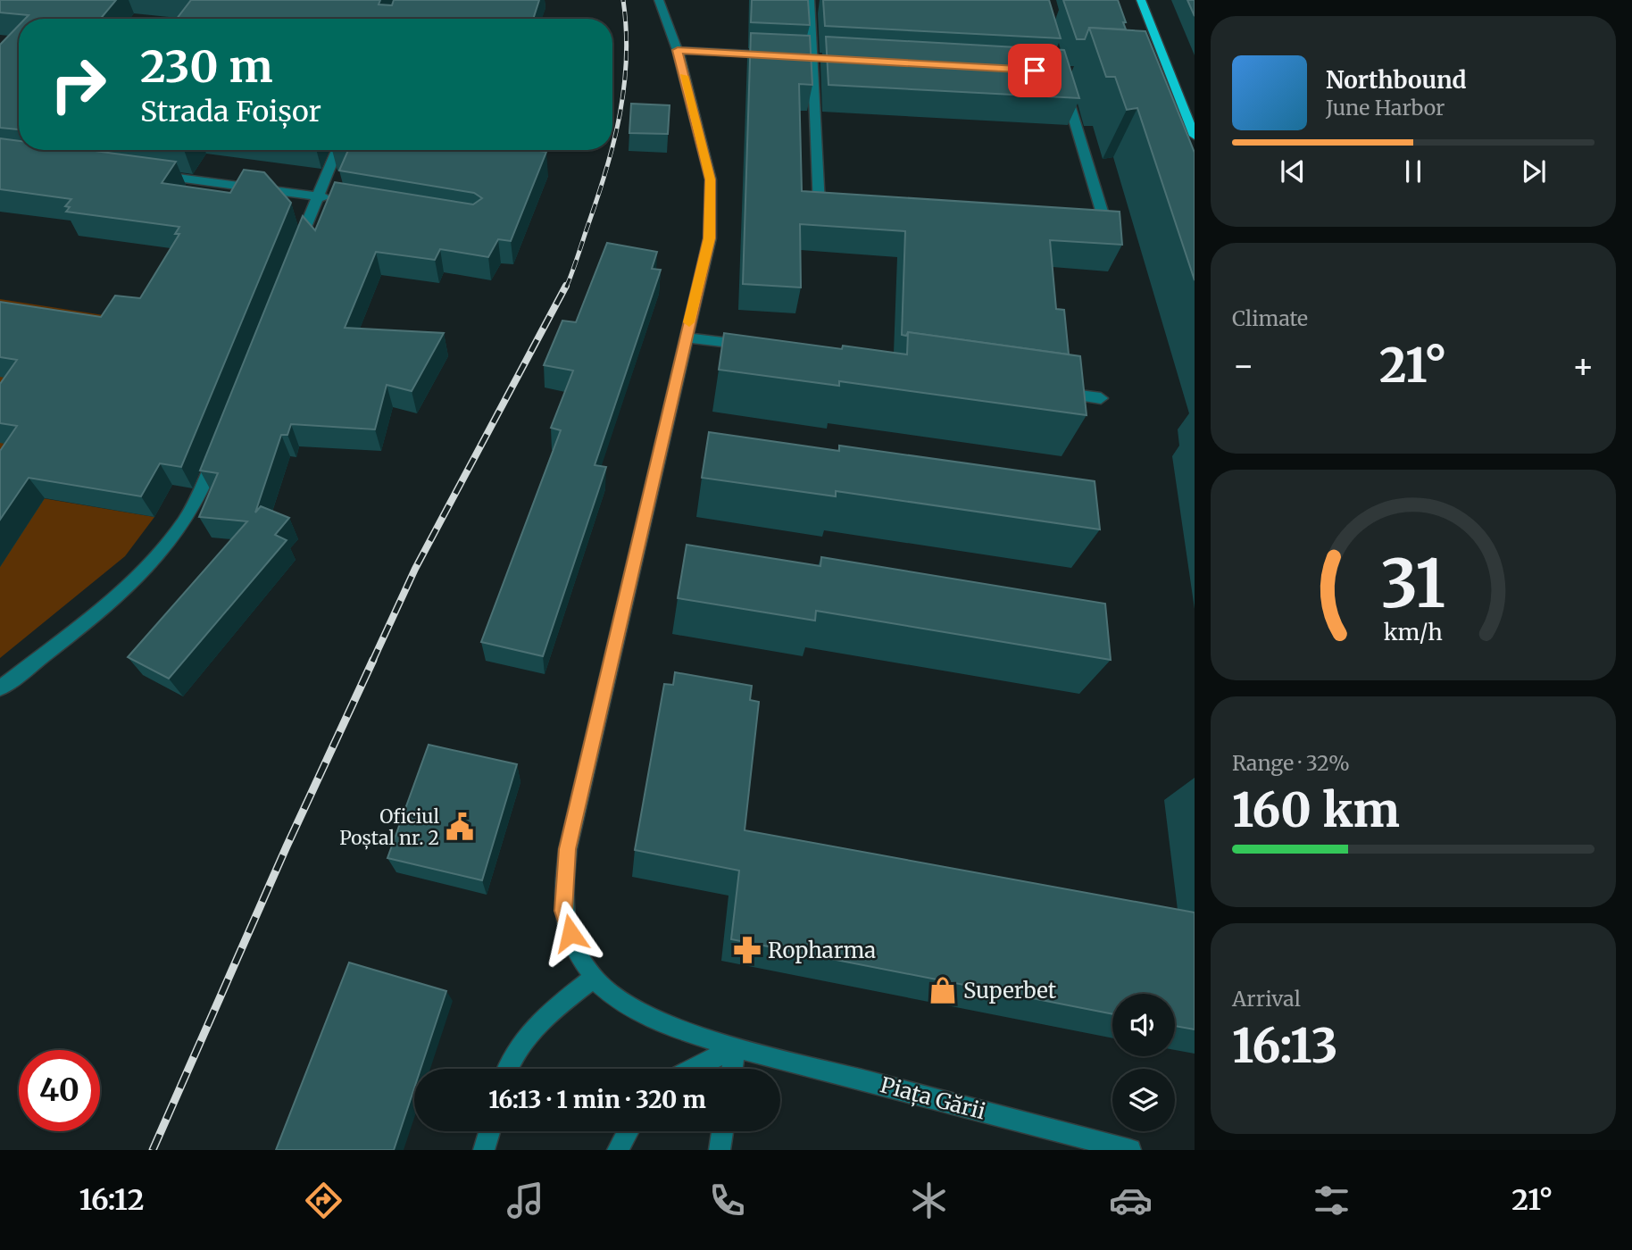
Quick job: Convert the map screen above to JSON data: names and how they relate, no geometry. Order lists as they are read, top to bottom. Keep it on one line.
{"streets":{"street":["Piața Gării"]},"places":{"public building":["Oficiul Poștal nr. 2"],"pharmacy":["Ropharma"],"shop":["Superbet"]},"page":{"turn":["230 m","Strada Foișor"],"song":["Northbound","June Harbor"],"tile":["Climate",["Range · 32%","160 km"],["Arrival","16:13"]],"heat":["−","21°","+"],"limit":"40","trip":"16:13 · 1 min · 320 m","tabs":["16:12","21°"],"gauge":["31","km/h"]}}
